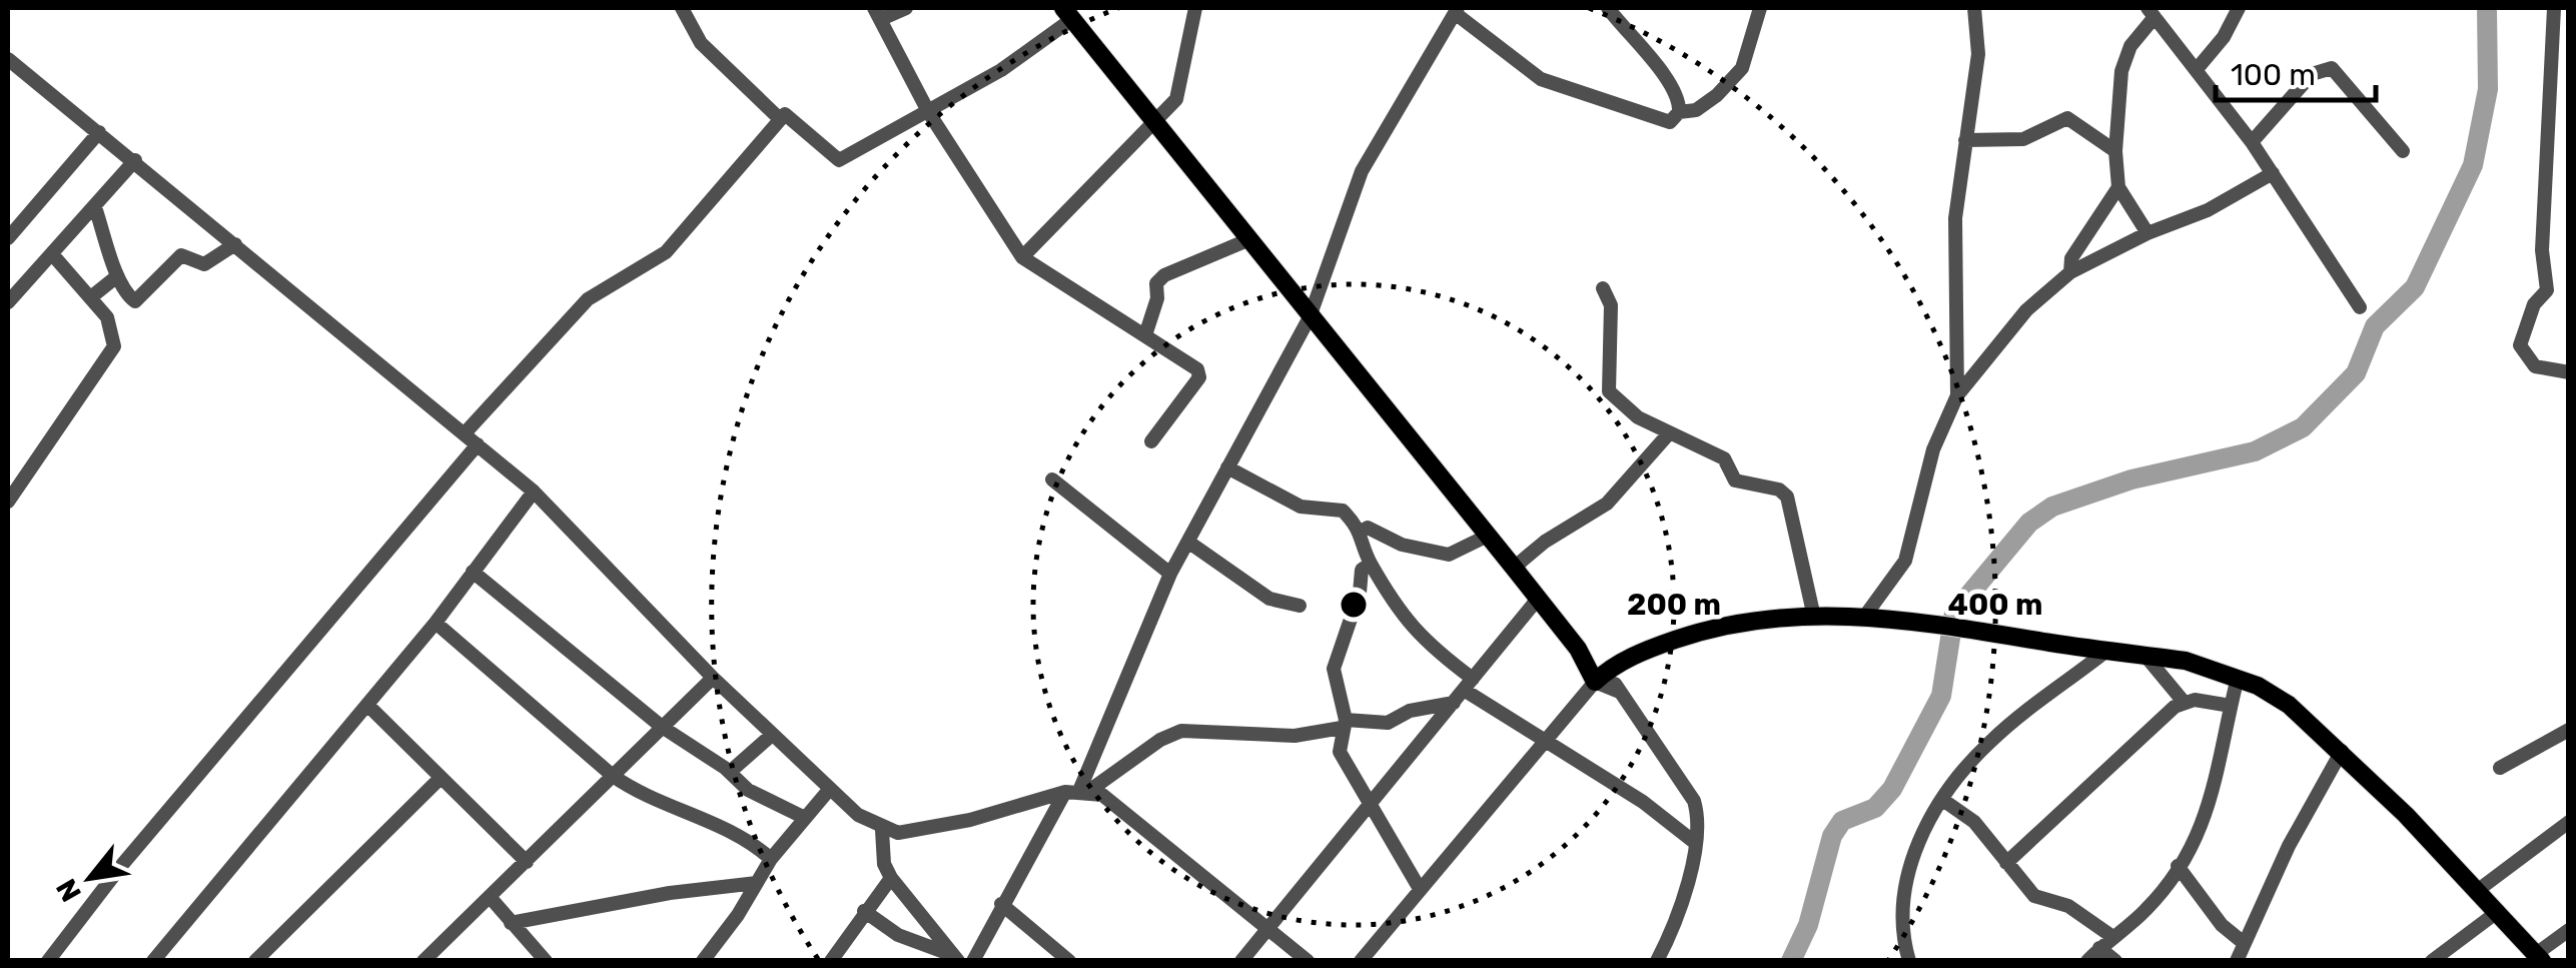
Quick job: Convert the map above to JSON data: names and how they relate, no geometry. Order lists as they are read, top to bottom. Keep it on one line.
{"scale_bar":"100 m","north":"bottom left","rings":["200 m","400 m"]}
